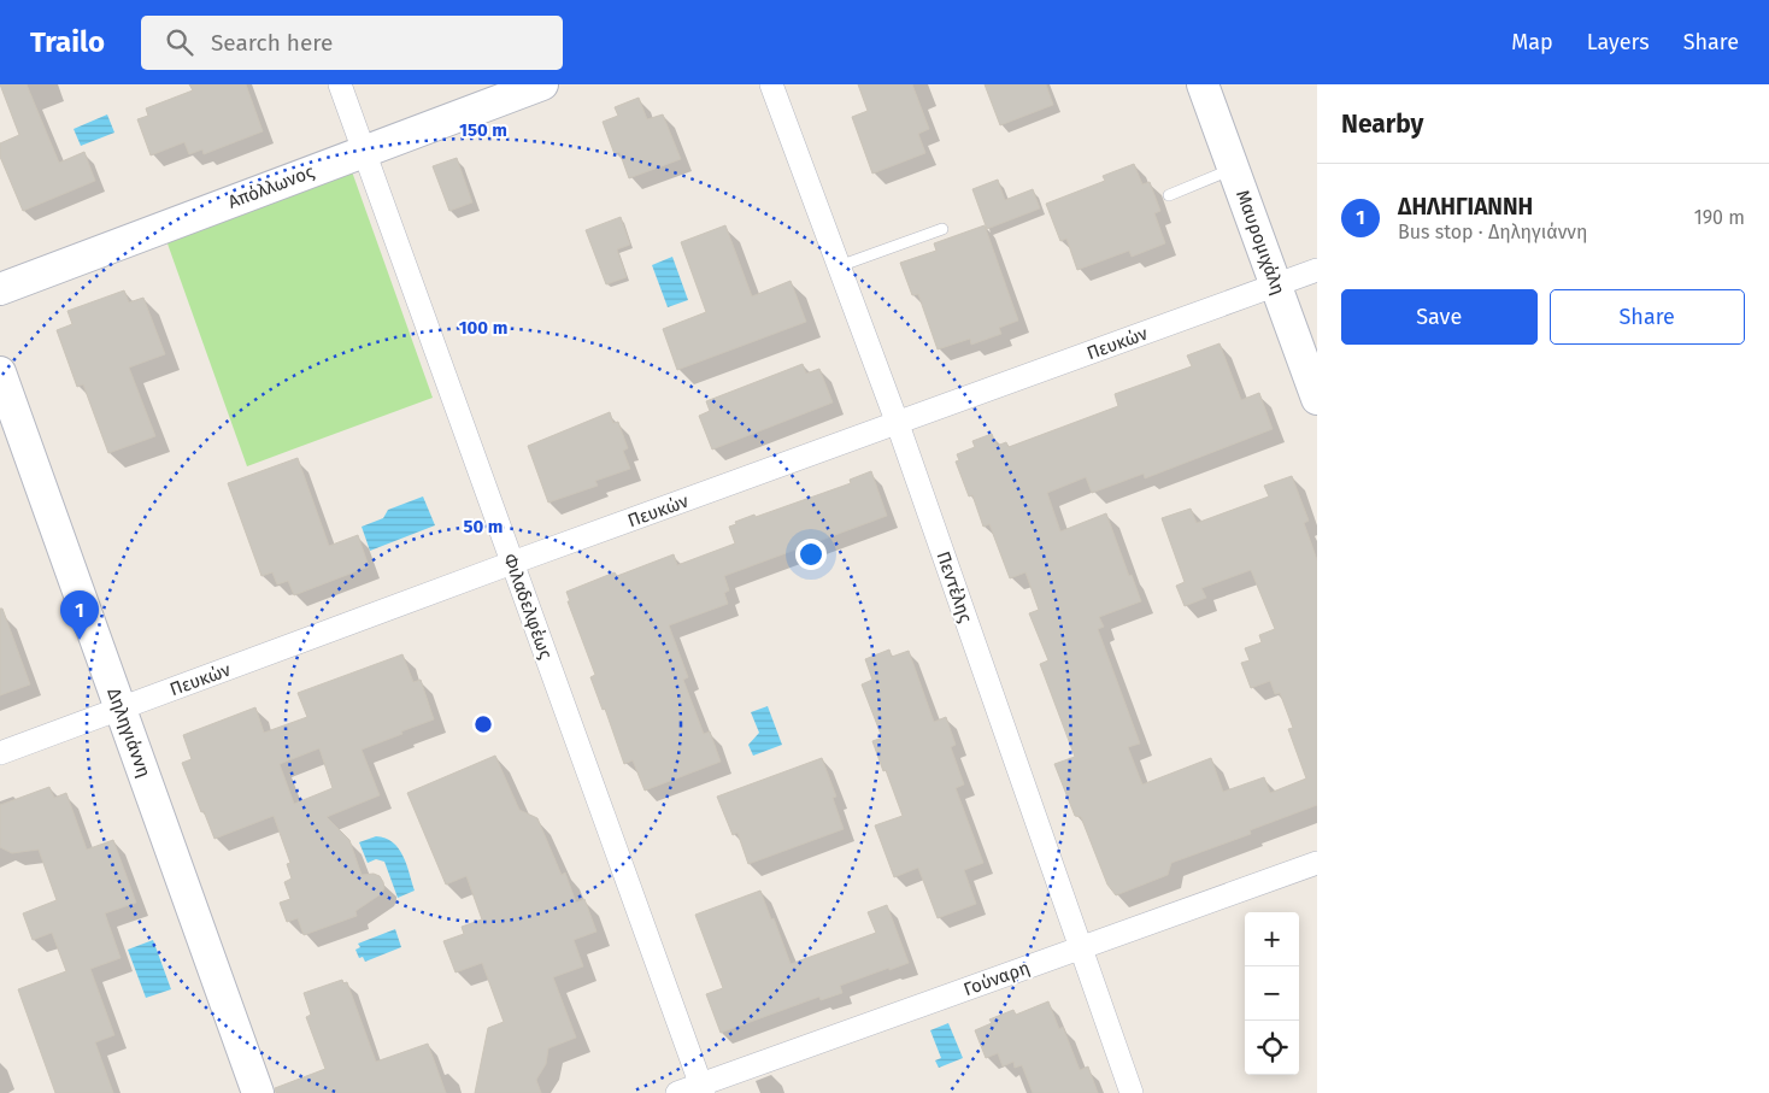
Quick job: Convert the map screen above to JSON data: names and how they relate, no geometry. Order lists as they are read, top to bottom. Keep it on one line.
{"streets":{"street":["Απόλλωνος","Μαυρομιχάλη","Πευκών","Πεντέλης","Φιλαδελφέως","Δηληγιάννη","Γούναρη"]},"crossings":[["Απόλλωνος","Φιλαδελφέως"],["Μαυρομιχάλη","Πευκών"],["Πευκών","Πεντέλης"],["Πευκών","Φιλαδελφέως"],["Πευκών","Δηληγιάννη"],["Πεντέλης","Γούναρη"],["Φιλαδελφέως","Γούναρη"]],"page":{"header":"Trailo","search":"Search here","nav":["Map","Layers","Share"],"heading":"Nearby","list":[{"mark":"1","name":"ΔΗΛΗΓΙΑΝΝΗ","note":"Bus stop · Δηληγιάννη","value":"190 m"}],"buttons":["Save","Share"],"pins":"1","map_buttons":["+","−"]},"rings":["150 m","100 m","50 m"]}
